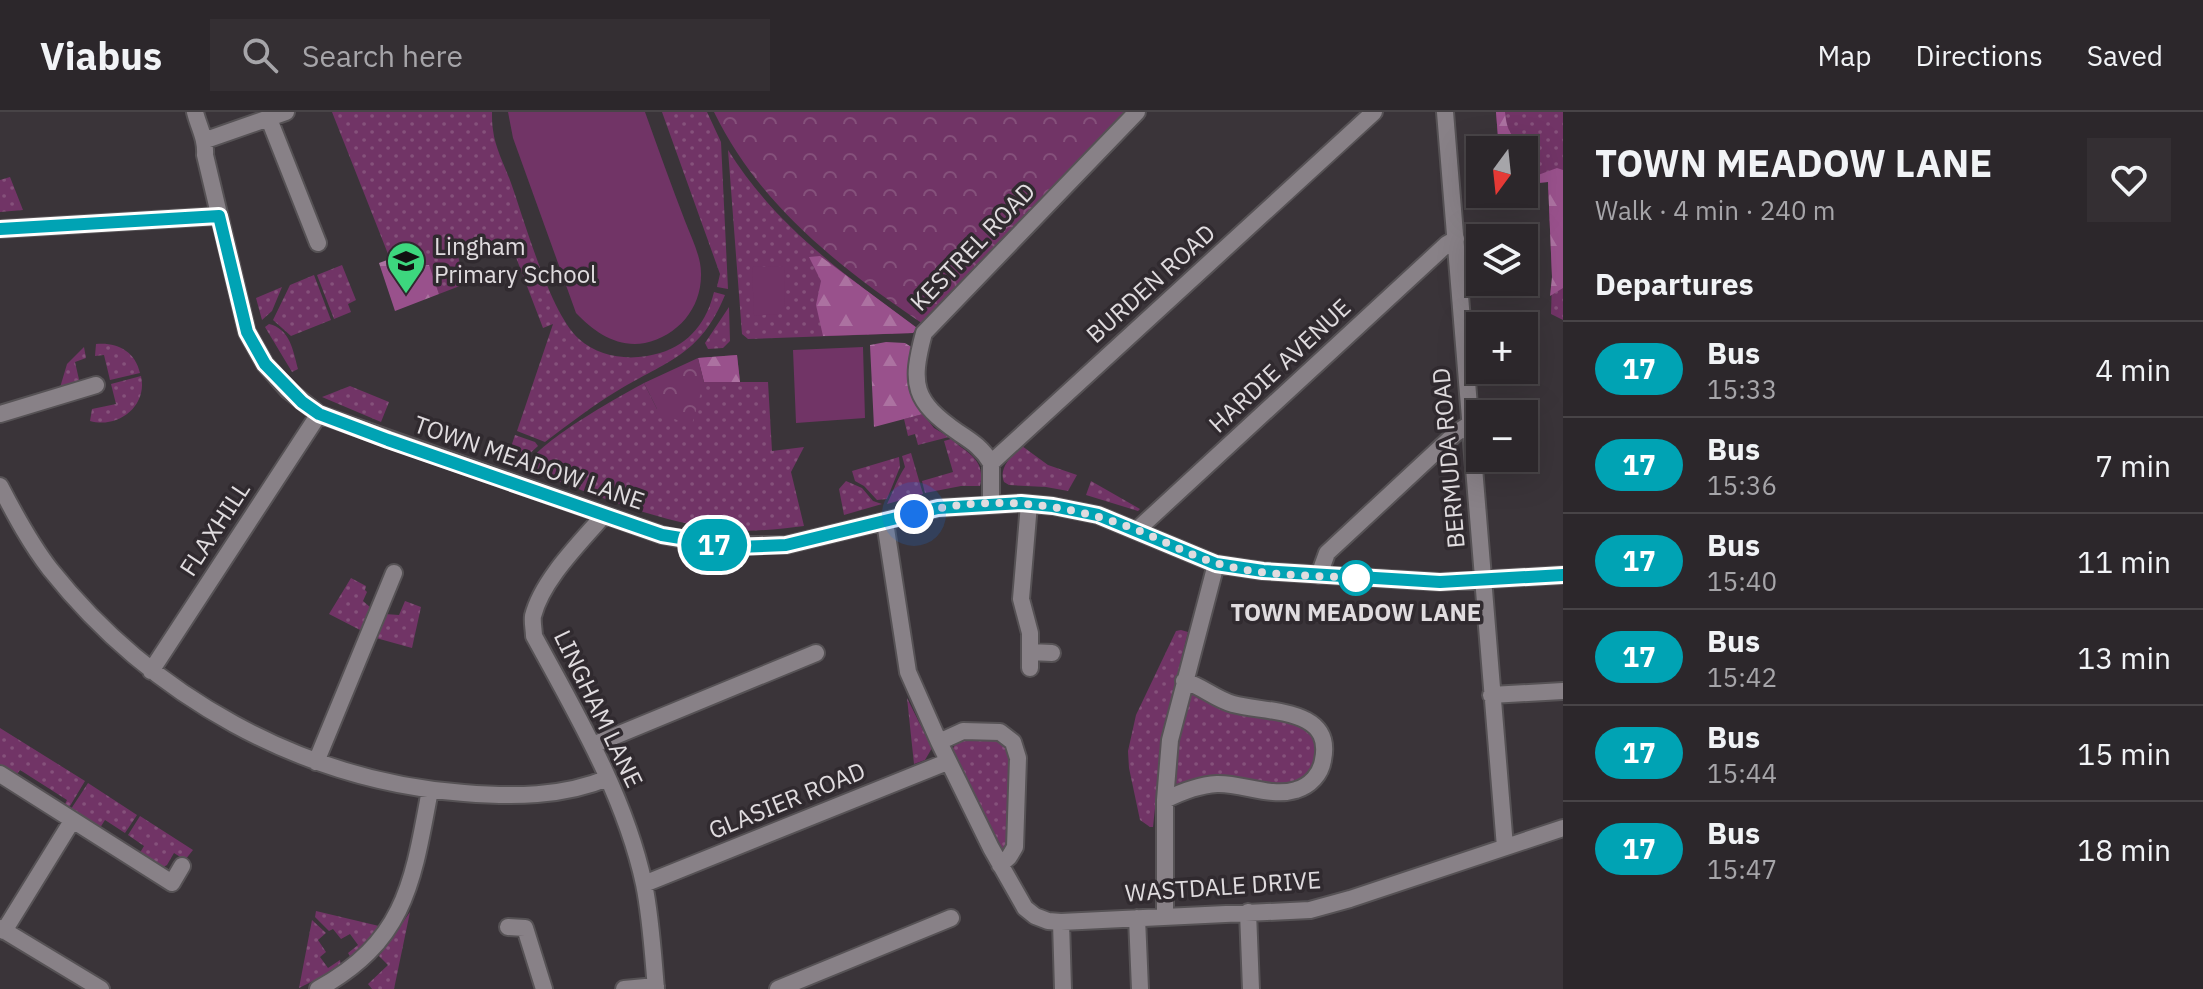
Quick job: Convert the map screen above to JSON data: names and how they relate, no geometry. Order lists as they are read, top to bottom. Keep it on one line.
{"streets":{"street":["KESTREL ROAD","BURDEN ROAD","HARDIE AVENUE","BERMUDA ROAD","TOWN MEADOW LANE","FLAXHILL","LINGHAM LANE","GLASIER ROAD","WASTDALE DRIVE"]},"crossings":[["KESTREL ROAD","BURDEN ROAD"],["HARDIE AVENUE","BERMUDA ROAD"],["HARDIE AVENUE","TOWN MEADOW LANE"],["BERMUDA ROAD","TOWN MEADOW LANE"],["BERMUDA ROAD","WASTDALE DRIVE"],["TOWN MEADOW LANE","FLAXHILL"],["TOWN MEADOW LANE","LINGHAM LANE"],["TOWN MEADOW LANE","WASTDALE DRIVE"],["LINGHAM LANE","GLASIER ROAD"],["GLASIER ROAD","WASTDALE DRIVE"]],"places":{"school or university":["Lingham Primary School"],"other":["TOWN MEADOW LANE"]},"lines":["bus line 17"],"north":"bottom","page":{"header":"Viabus","search":"Search here","nav":["Map","Directions","Saved"],"on_map":"17","heading":[["TOWN MEADOW LANE","Walk · 4 min · 240 m"],"Departures"],"map_buttons":["+","−"],"list":[{"mark":"17","name":"Bus","note":"15:33","value":"4 min"},{"mark":"17","name":"Bus","note":"15:36","value":"7 min"},{"mark":"17","name":"Bus","note":"15:40","value":"11 min"},{"mark":"17","name":"Bus","note":"15:42","value":"13 min"},{"mark":"17","name":"Bus","note":"15:44","value":"15 min"},{"mark":"17","name":"Bus","note":"15:47","value":"18 min"}]}}
